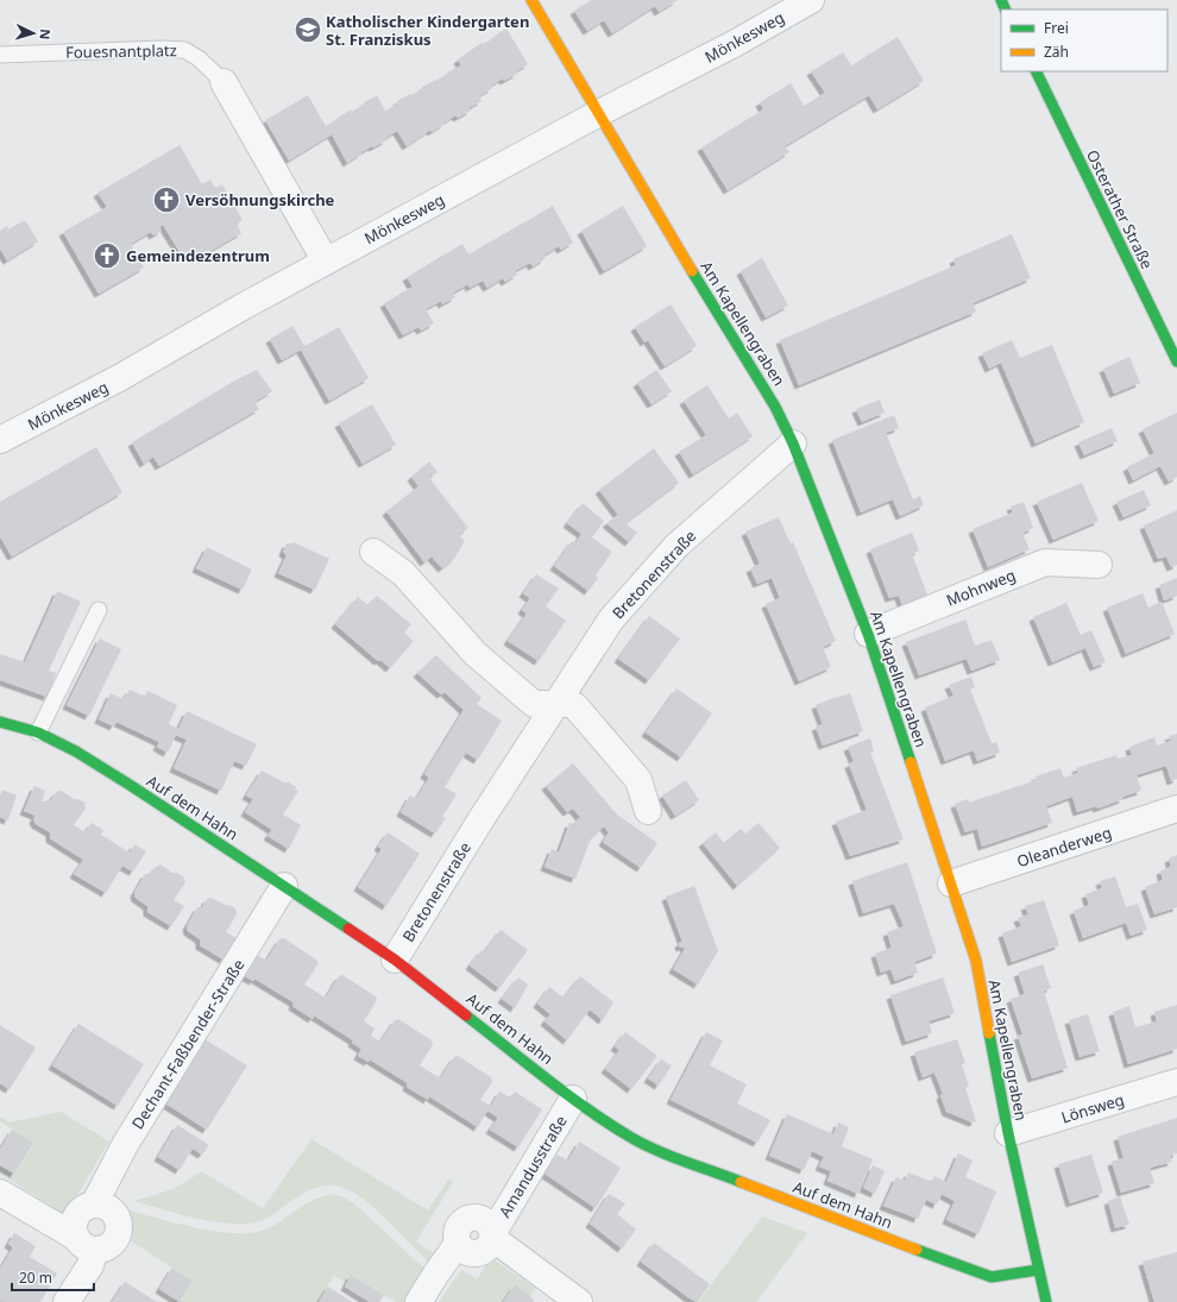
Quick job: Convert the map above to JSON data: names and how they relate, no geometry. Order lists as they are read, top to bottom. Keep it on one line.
{"streets":{"street":["Mönkesweg","Fouesnantplatz","Osterather Straße","Am Kapellengraben","Bretonenstraße","Mohnweg","Auf dem Hahn","Oleanderweg","Dechant-Faßbender-Straße","Lönsweg","Amandusstraße"]},"crossings":[["Mönkesweg","Fouesnantplatz"],["Mönkesweg","Am Kapellengraben"],["Am Kapellengraben","Bretonenstraße"],["Am Kapellengraben","Mohnweg"],["Am Kapellengraben","Auf dem Hahn"],["Am Kapellengraben","Oleanderweg"],["Am Kapellengraben","Lönsweg"],["Bretonenstraße","Auf dem Hahn"],["Auf dem Hahn","Dechant-Faßbender-Straße"],["Auf dem Hahn","Amandusstraße"]],"places":{"school or university":["Katholischer Kindergarten St. Franziskus"],"church":["Versöhnungskirche","Gemeindezentrum"]},"legend":["Frei","Zäh"],"scale_bar":"20 m","north":"right"}
